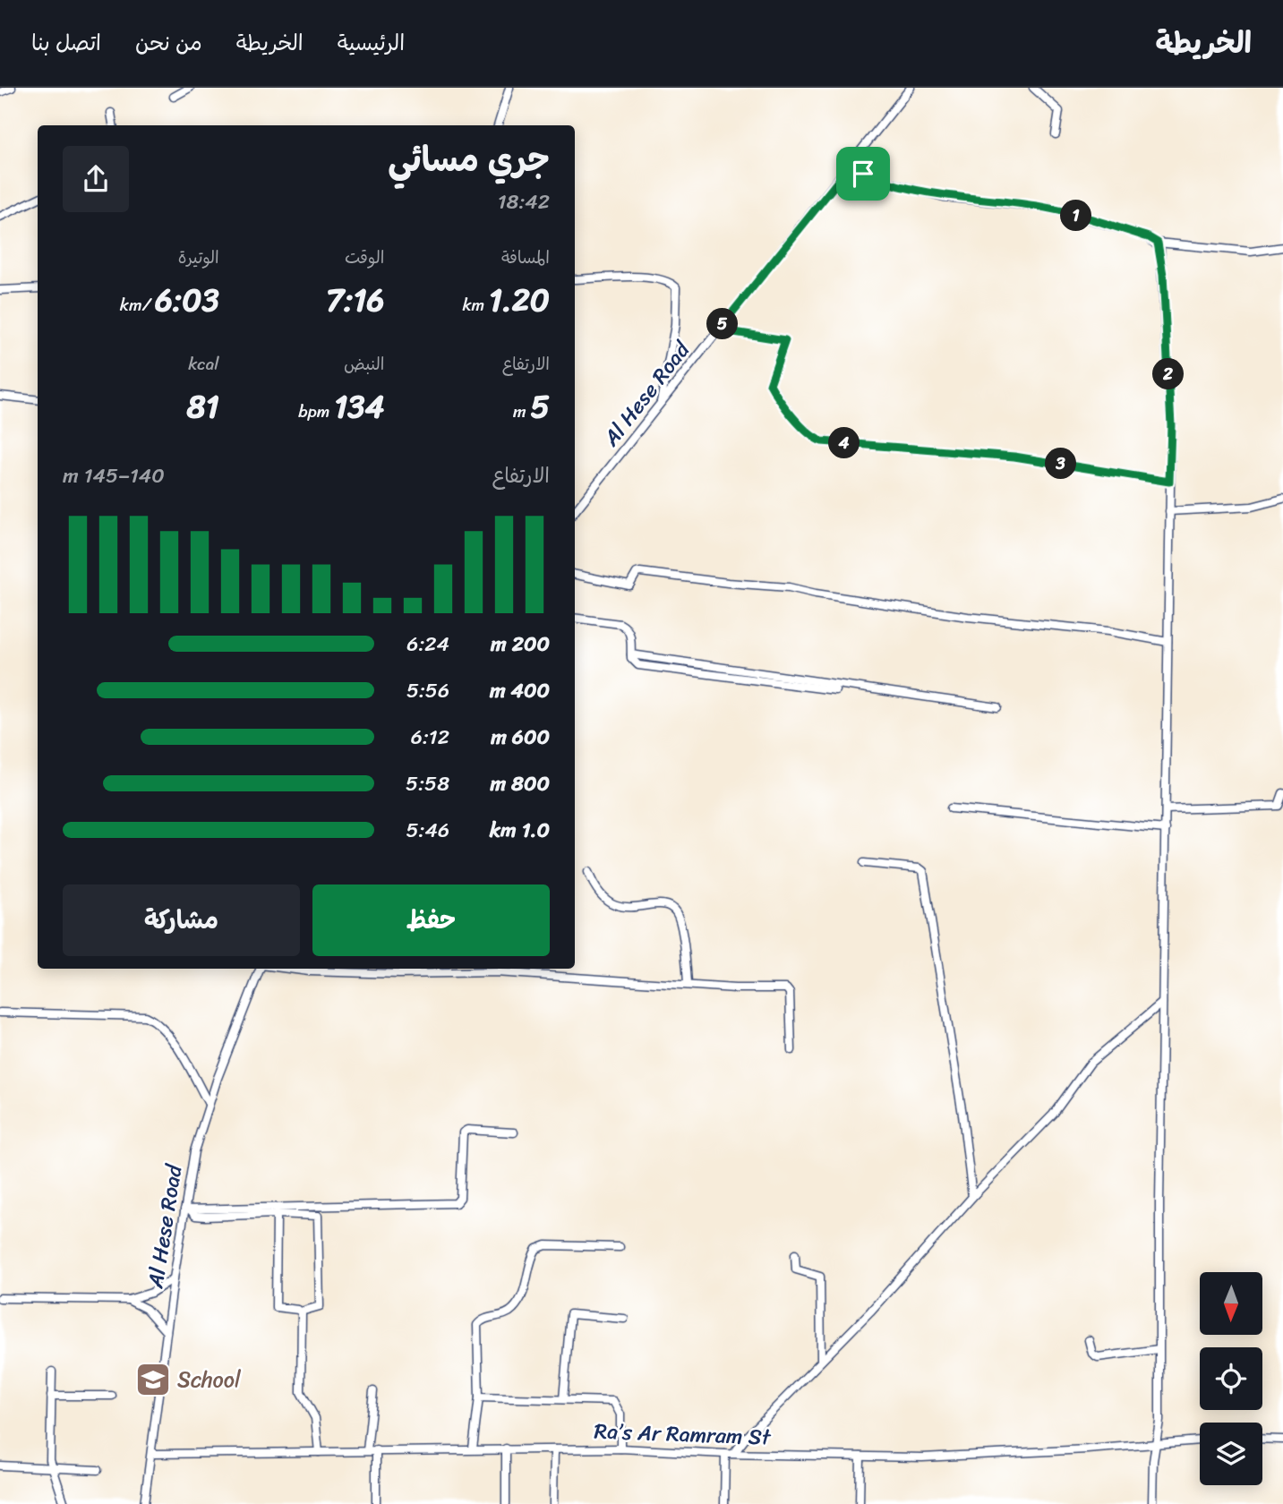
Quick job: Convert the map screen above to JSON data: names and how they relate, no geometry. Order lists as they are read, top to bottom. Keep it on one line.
{"streets":{"street":["Al Hese Road","Ra’s Ar Ramram St"]},"crossings":[["Al Hese Road","Ra’s Ar Ramram St"]],"places":{"school or university":["School"]},"north":"bottom","page":{"header":"الخريطة","nav":["الرئيسية","الخريطة","من نحن","اتصل بنا"],"heading":["جري مسائي","18:42"],"pins":["1","5","2","4","3"],"stats":[["المسافة","1.20 km"],["الوقت","7:16"],["الوتيرة","6:03 /km"],["الارتفاع","5 m"],["النبض","134 bpm"],["kcal","81"]],"chart":["الارتفاع","140–145 m"],"list":[{"name":"200 m","note":"6:24"},{"name":"400 m","note":"5:56"},{"name":"600 m","note":"6:12"},{"name":"800 m","note":"5:58"},{"name":"1.0 km","note":"5:46"}],"buttons":["حفظ","مشاركة"]}}
